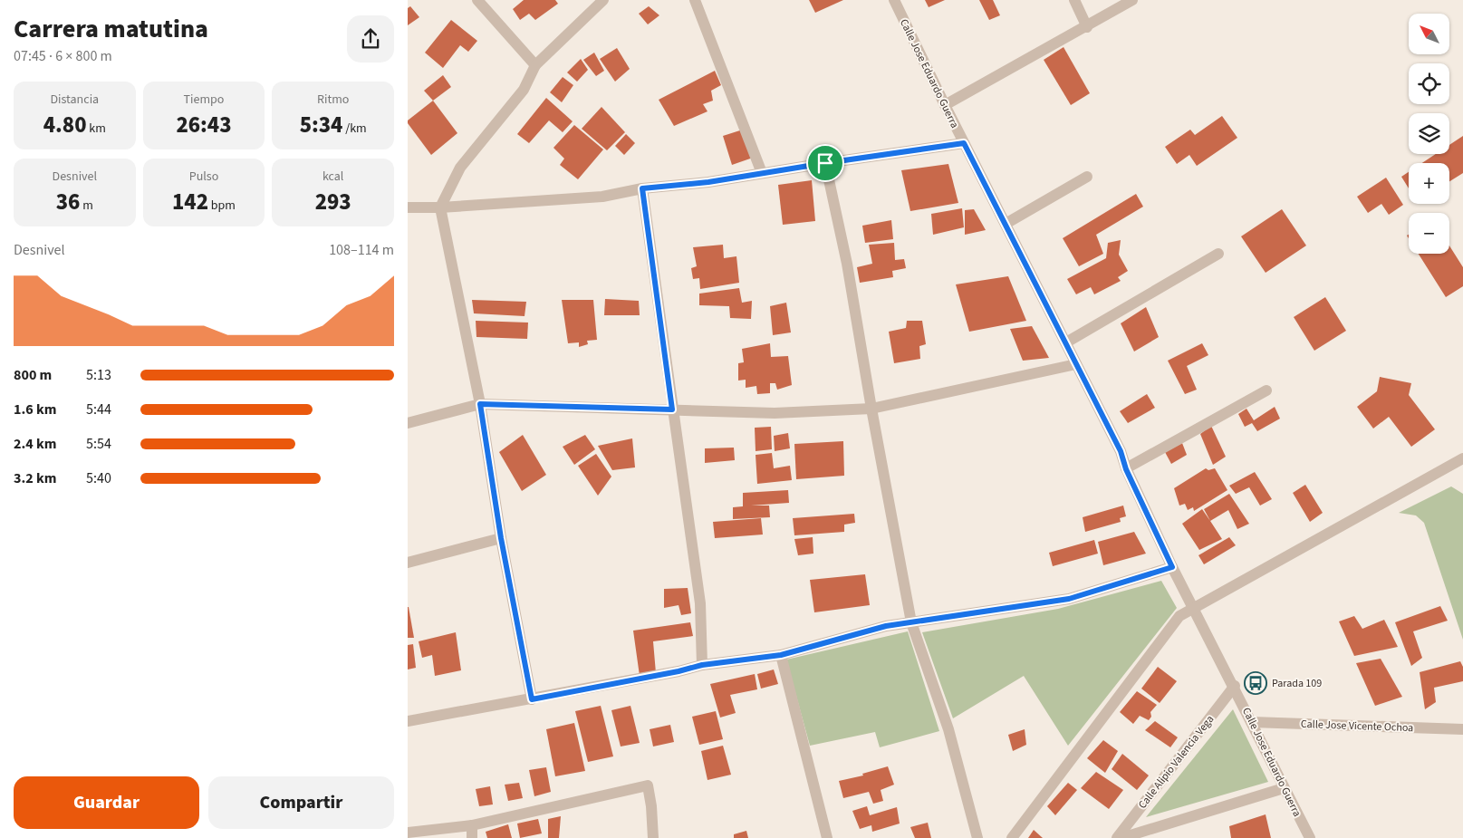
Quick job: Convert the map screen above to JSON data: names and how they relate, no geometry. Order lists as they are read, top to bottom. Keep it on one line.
{"streets":{"street":["Calle Jose Eduardo Guerra","Calle Jose Vicente Ochoa","Calle Alipio Valencia Vega"]},"crossings":[["Calle Jose Eduardo Guerra","Calle Jose Vicente Ochoa"],["Calle Jose Eduardo Guerra","Calle Alipio Valencia Vega"]],"places":{"bus stop":["Parada 109"]},"north":"top left","page":{"heading":["Carrera matutina","07:45 · 6 × 800 m"],"map_buttons":["+","−"],"stats":[["Distancia","4.80 km"],["Tiempo","26:43"],["Ritmo","5:34 /km"],["Desnivel","36 m"],["Pulso","142 bpm"],["kcal","293"]],"chart":["Desnivel","108–114 m"],"list":[{"name":"800 m","note":"5:13"},{"name":"1.6 km","note":"5:44"},{"name":"2.4 km","note":"5:54"},{"name":"3.2 km","note":"5:40"}],"buttons":["Guardar","Compartir"]}}
